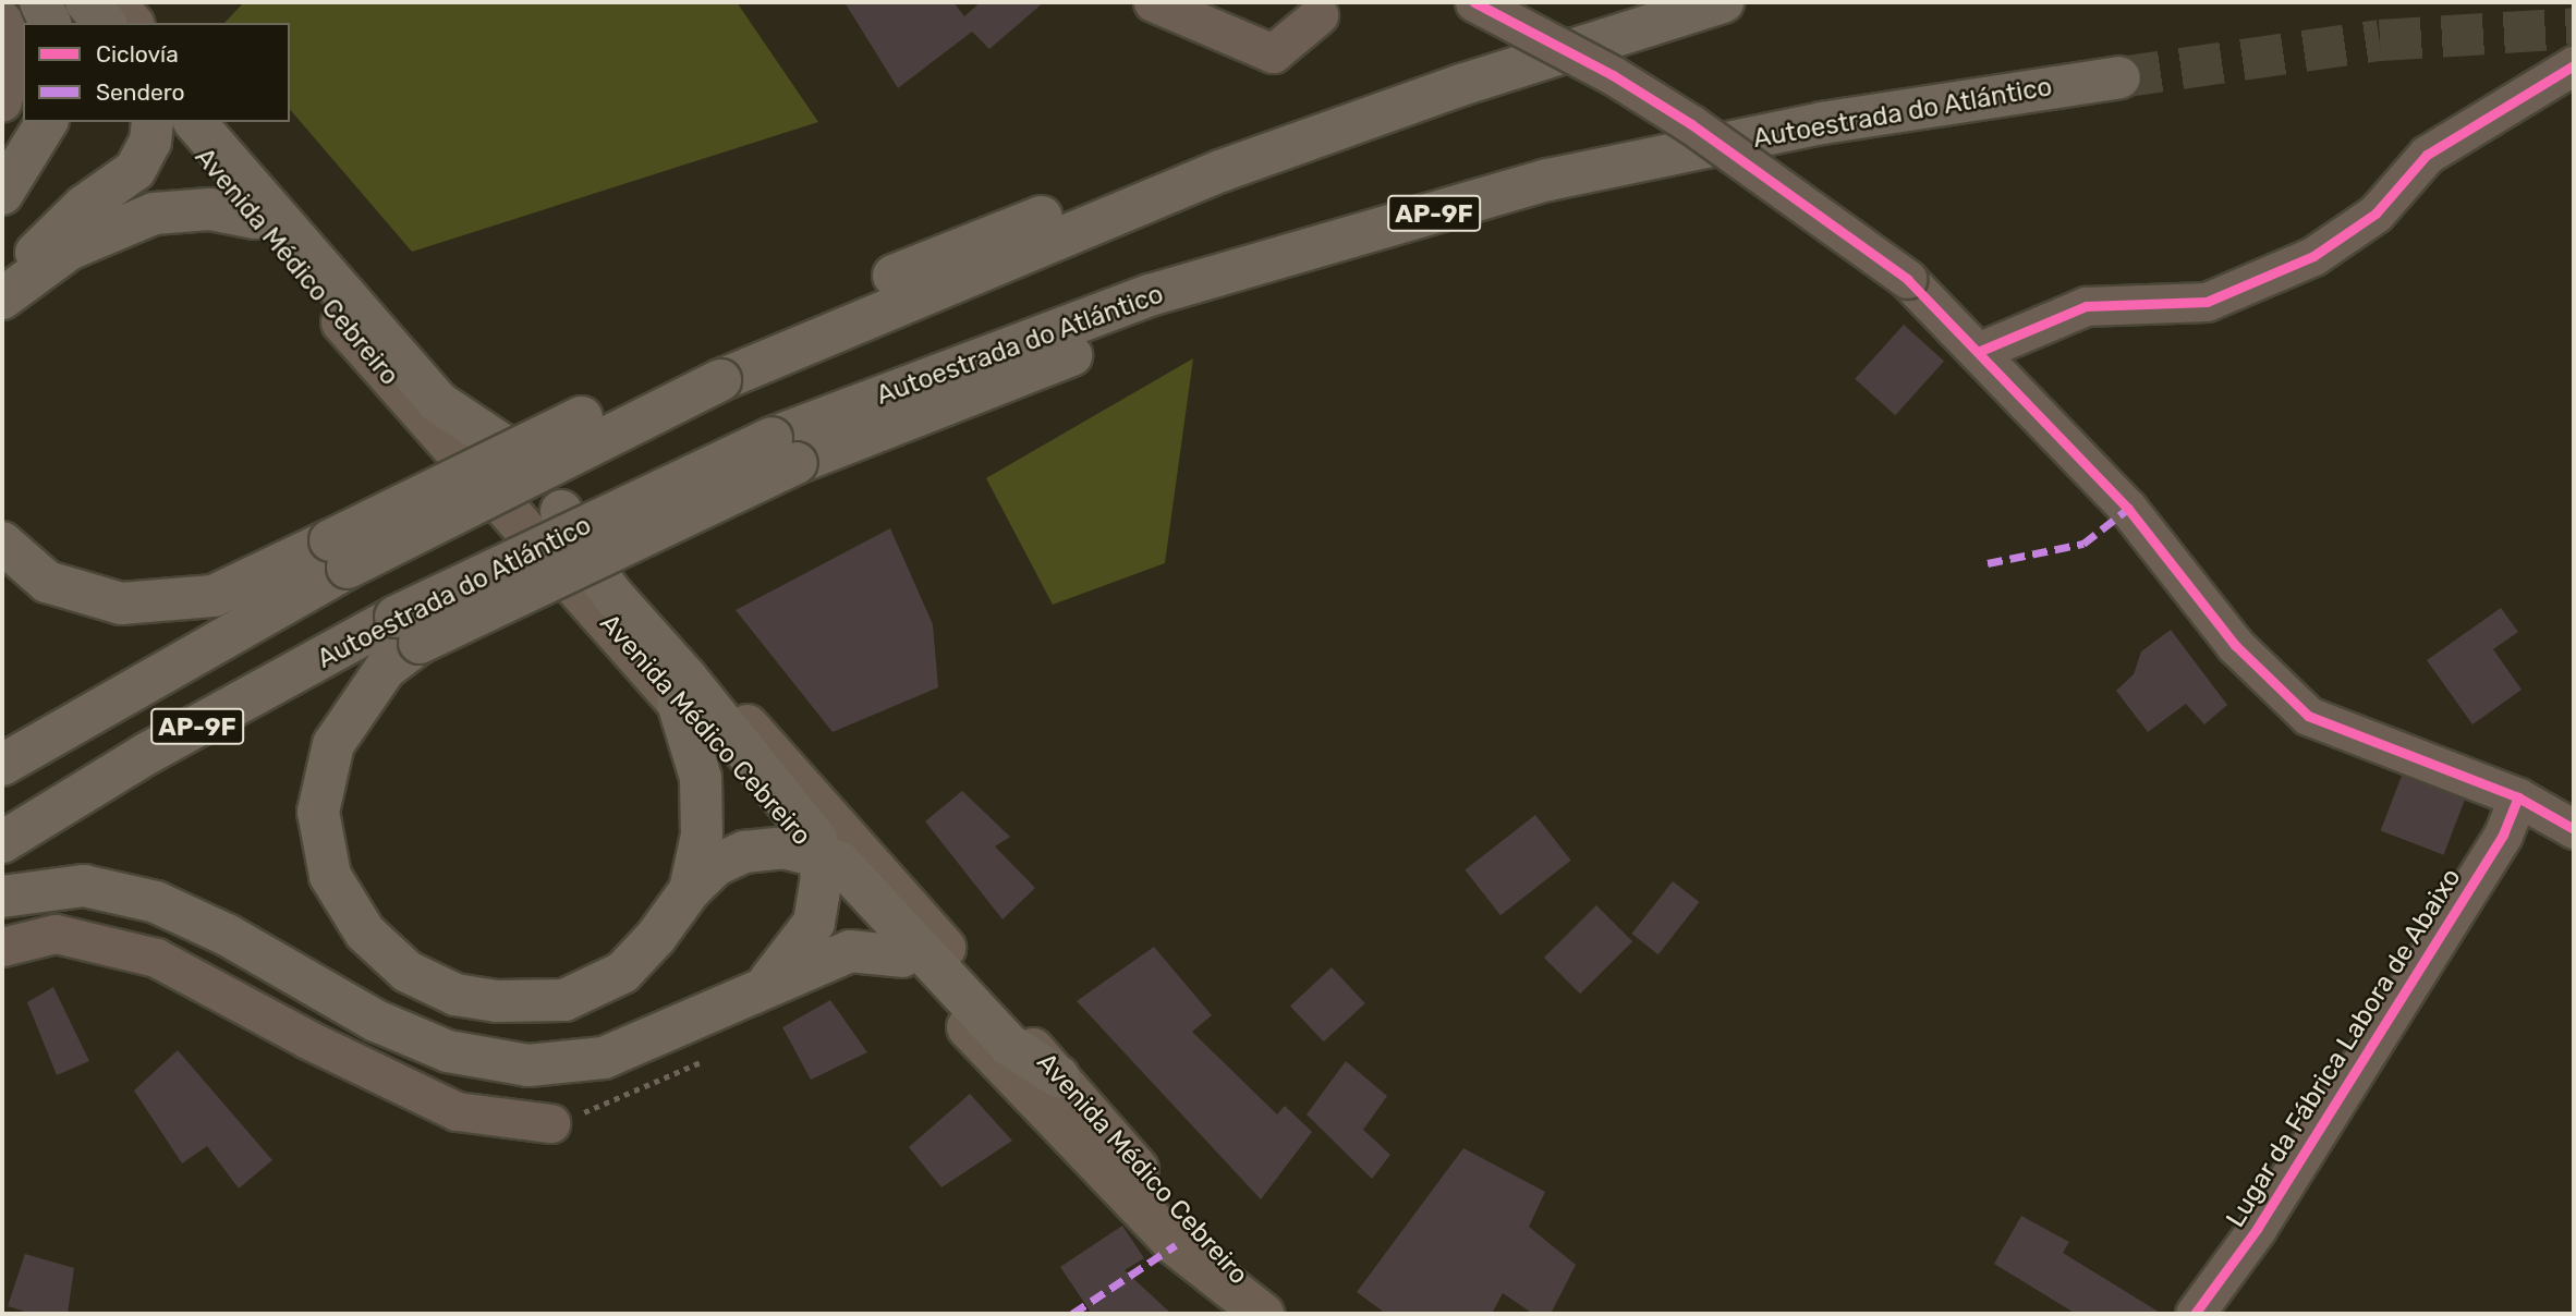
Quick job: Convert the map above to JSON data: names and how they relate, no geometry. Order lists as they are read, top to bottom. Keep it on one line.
{"streets":{"highway":["Autoestrada do Atlántico","AP-9F"],"main road":["Avenida Médico Cebreiro"],"street":["Lugar da Fábrica Labora de Abaixo"]},"legend":["Ciclovía","Sendero"]}
